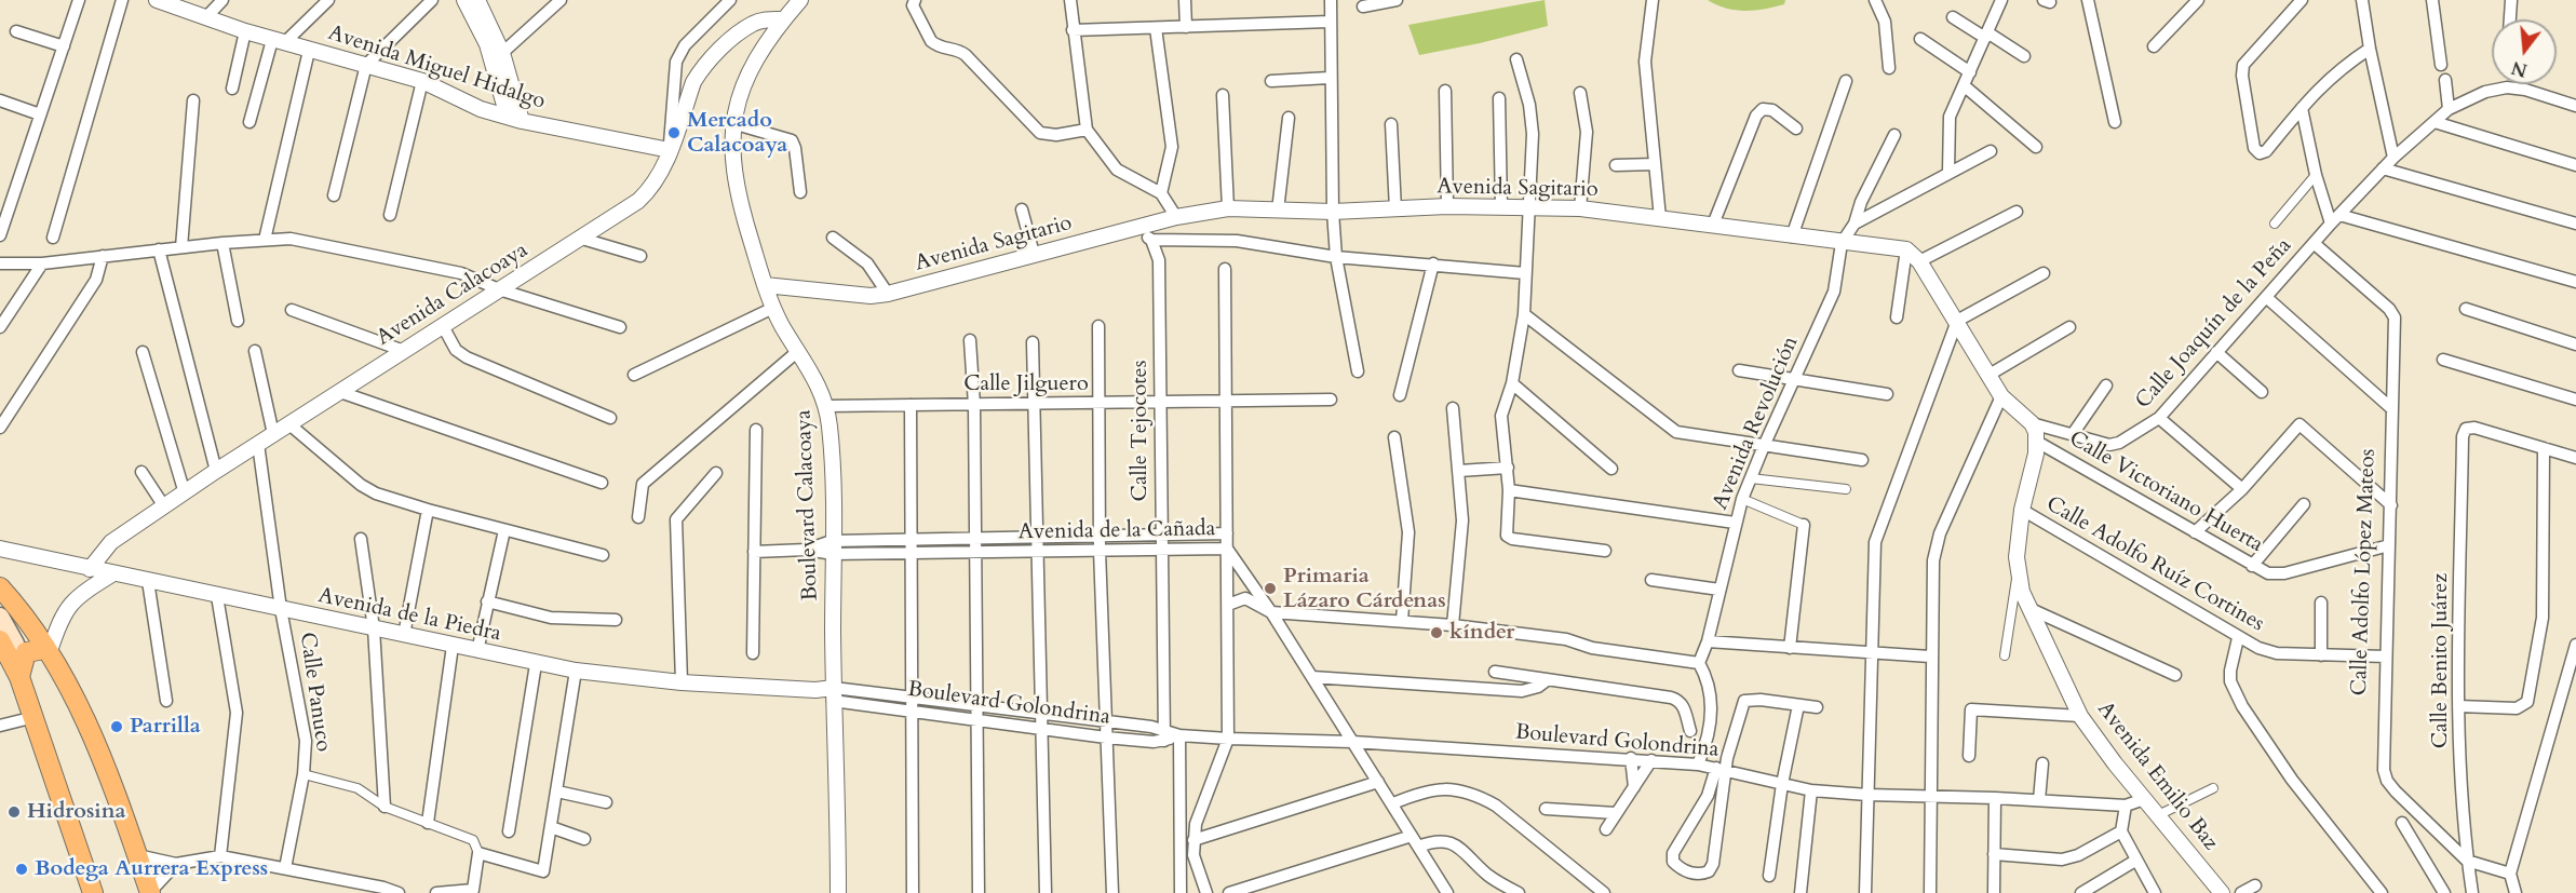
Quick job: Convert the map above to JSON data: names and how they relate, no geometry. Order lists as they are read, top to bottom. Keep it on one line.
{"streets":{"street":["Avenida Miguel Hidalgo","Avenida Sagitario","Avenida Calacoaya","Calle Joaquín de la Peña","Calle Jilguero","Avenida Revolución","Calle Tejocotes","Calle Victoriano Huerta","Boulevard Calacoaya","Avenida de la Cañada","Calle Adolfo Ruíz Cortines","Calle Adolfo López Mateos","Avenida de la Piedra","Calle Benito Juárez","Calle Panuco","Boulevard Golondrina","Avenida Emilio Baz"]},"crossings":[["Avenida Miguel Hidalgo","Avenida Calacoaya"],["Avenida Sagitario","Avenida Revolución"],["Avenida Sagitario","Boulevard Calacoaya"],["Avenida Calacoaya","Boulevard Calacoaya"],["Avenida Calacoaya","Avenida de la Piedra"],["Avenida Calacoaya","Calle Panuco"],["Calle Joaquín de la Peña","Calle Adolfo López Mateos"],["Calle Jilguero","Calle Tejocotes"],["Calle Jilguero","Boulevard Calacoaya"],["Calle Tejocotes","Avenida de la Cañada"],["Calle Tejocotes","Boulevard Golondrina"],["Calle Victoriano Huerta","Calle Adolfo López Mateos"],["Boulevard Calacoaya","Avenida de la Cañada"],["Boulevard Calacoaya","Avenida de la Piedra"],["Boulevard Calacoaya","Boulevard Golondrina"],["Avenida de la Cañada","Boulevard Golondrina"],["Calle Adolfo Ruíz Cortines","Calle Adolfo López Mateos"],["Calle Adolfo López Mateos","Calle Benito Juárez"],["Avenida de la Piedra","Calle Panuco"],["Avenida de la Piedra","Boulevard Golondrina"]],"places":["Mercado Calacoaya","Primaria Lázaro Cárdenas","kínder","Parrilla","Hidrosina","Bodega Aurrera Express"],"north":"bottom"}
